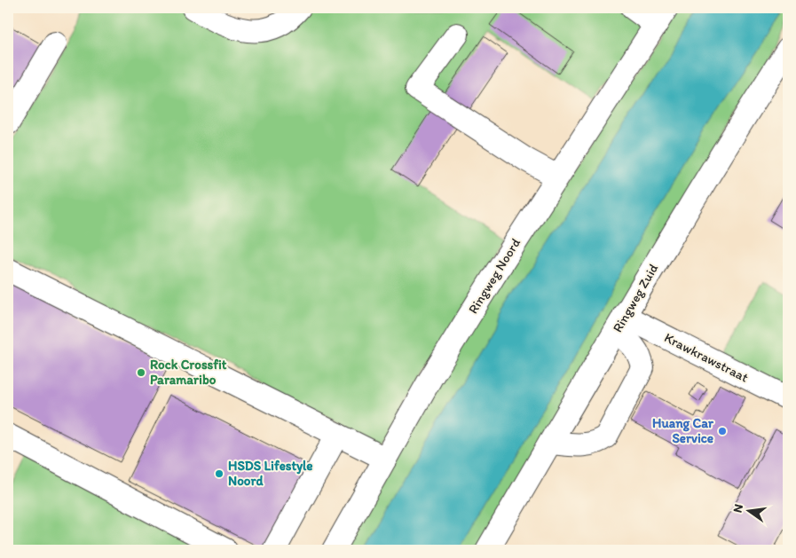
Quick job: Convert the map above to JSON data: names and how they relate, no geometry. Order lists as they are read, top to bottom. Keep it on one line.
{"streets":{"street":["Ringweg Noord","Ringweg Zuid","Krawkrawstraat"]},"crossings":[["Ringweg Zuid","Krawkrawstraat"]],"places":["Rock Crossfit Paramaribo","Huang Car Service","HSDS Lifestyle Noord"],"north":"left"}
